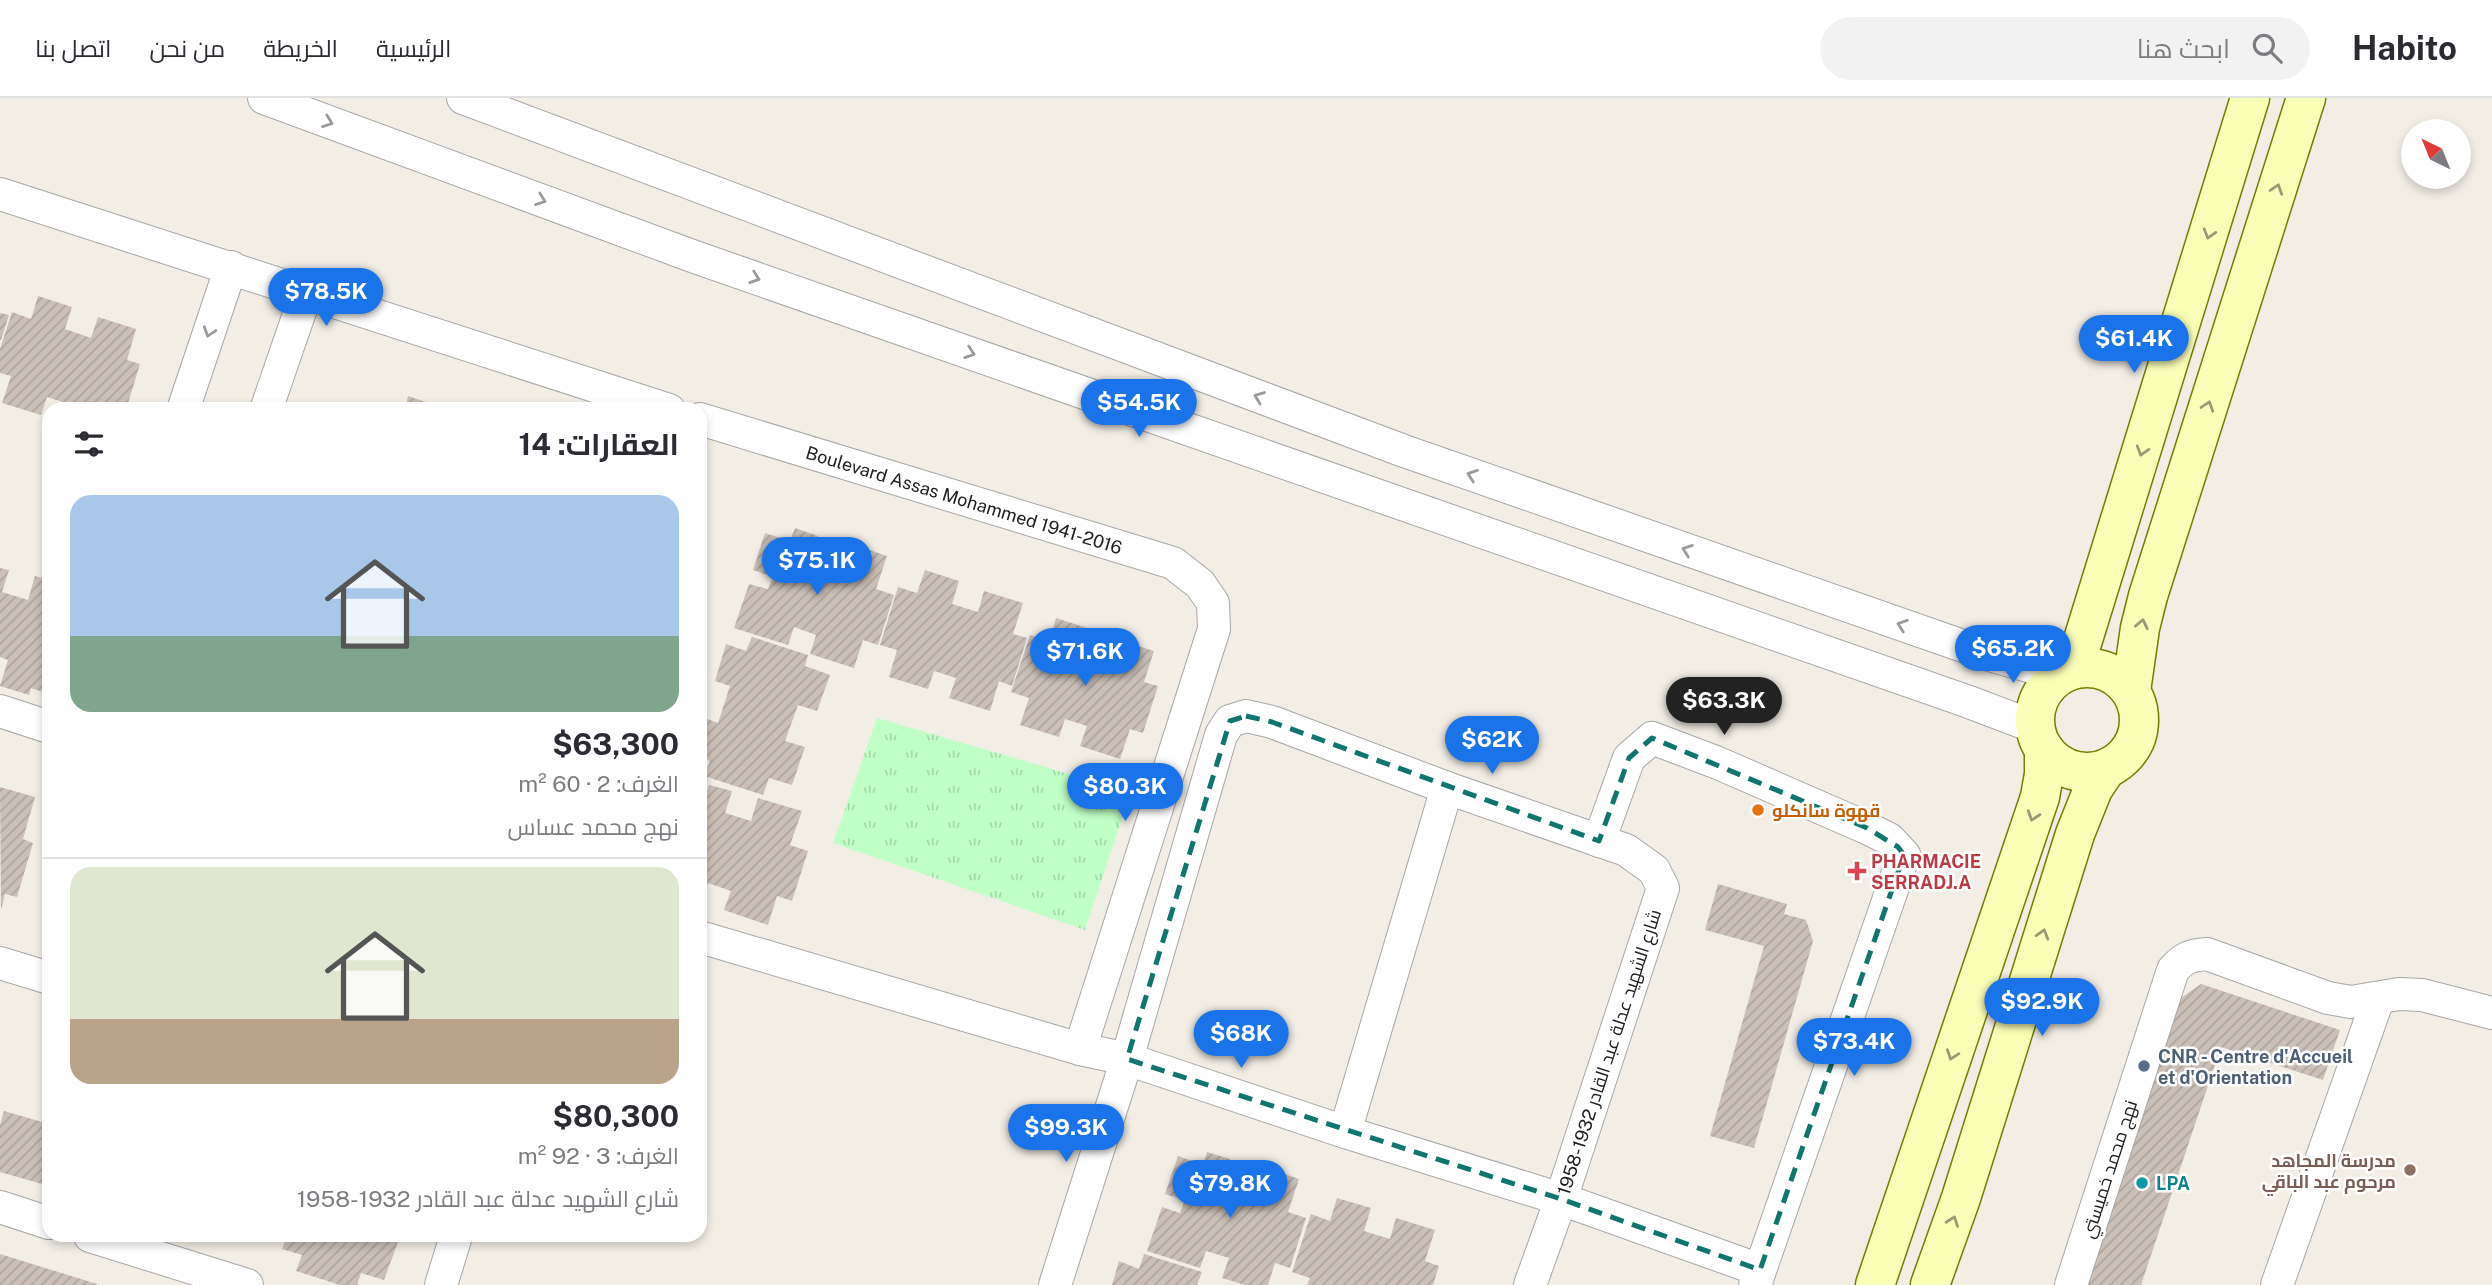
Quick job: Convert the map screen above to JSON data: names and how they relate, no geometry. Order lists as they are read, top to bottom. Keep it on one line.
{"streets":{"street":["Boulevard Assas Mohammed 1941-2016","شارع الشهيد عدلة عبد القادر 1932-1958","نهج محمد خميستي"]},"places":{"other":["قهوة سانكلو","CNR - Centre d'Accueil et d'Orientation","مدرسة المجاهد مرحوم عبد الباقي","LPA"],"health":["PHARMACIE SERRADJ.A"]},"north":"top left","page":{"header":"Habito","search":"ابحث هنا","nav":["الرئيسية","الخريطة","من نحن","اتصل بنا"],"price":["$78.5K","$61.4K","$54.5K","$75.1K","$65.2K","$71.6K","$63.3K","$62K","$80.3K","$92.9K","$68K","$73.4K","$99.3K","$79.8K"],"heading":"العقارات: 14","list":[{"name":"$63,300","note":"الغرف: 2 · 60 m² · نهج محمد عساس"},{"name":"$80,300","note":"الغرف: 3 · 92 m² · شارع الشهيد عدلة عبد القادر 1932-1958"}]}}
